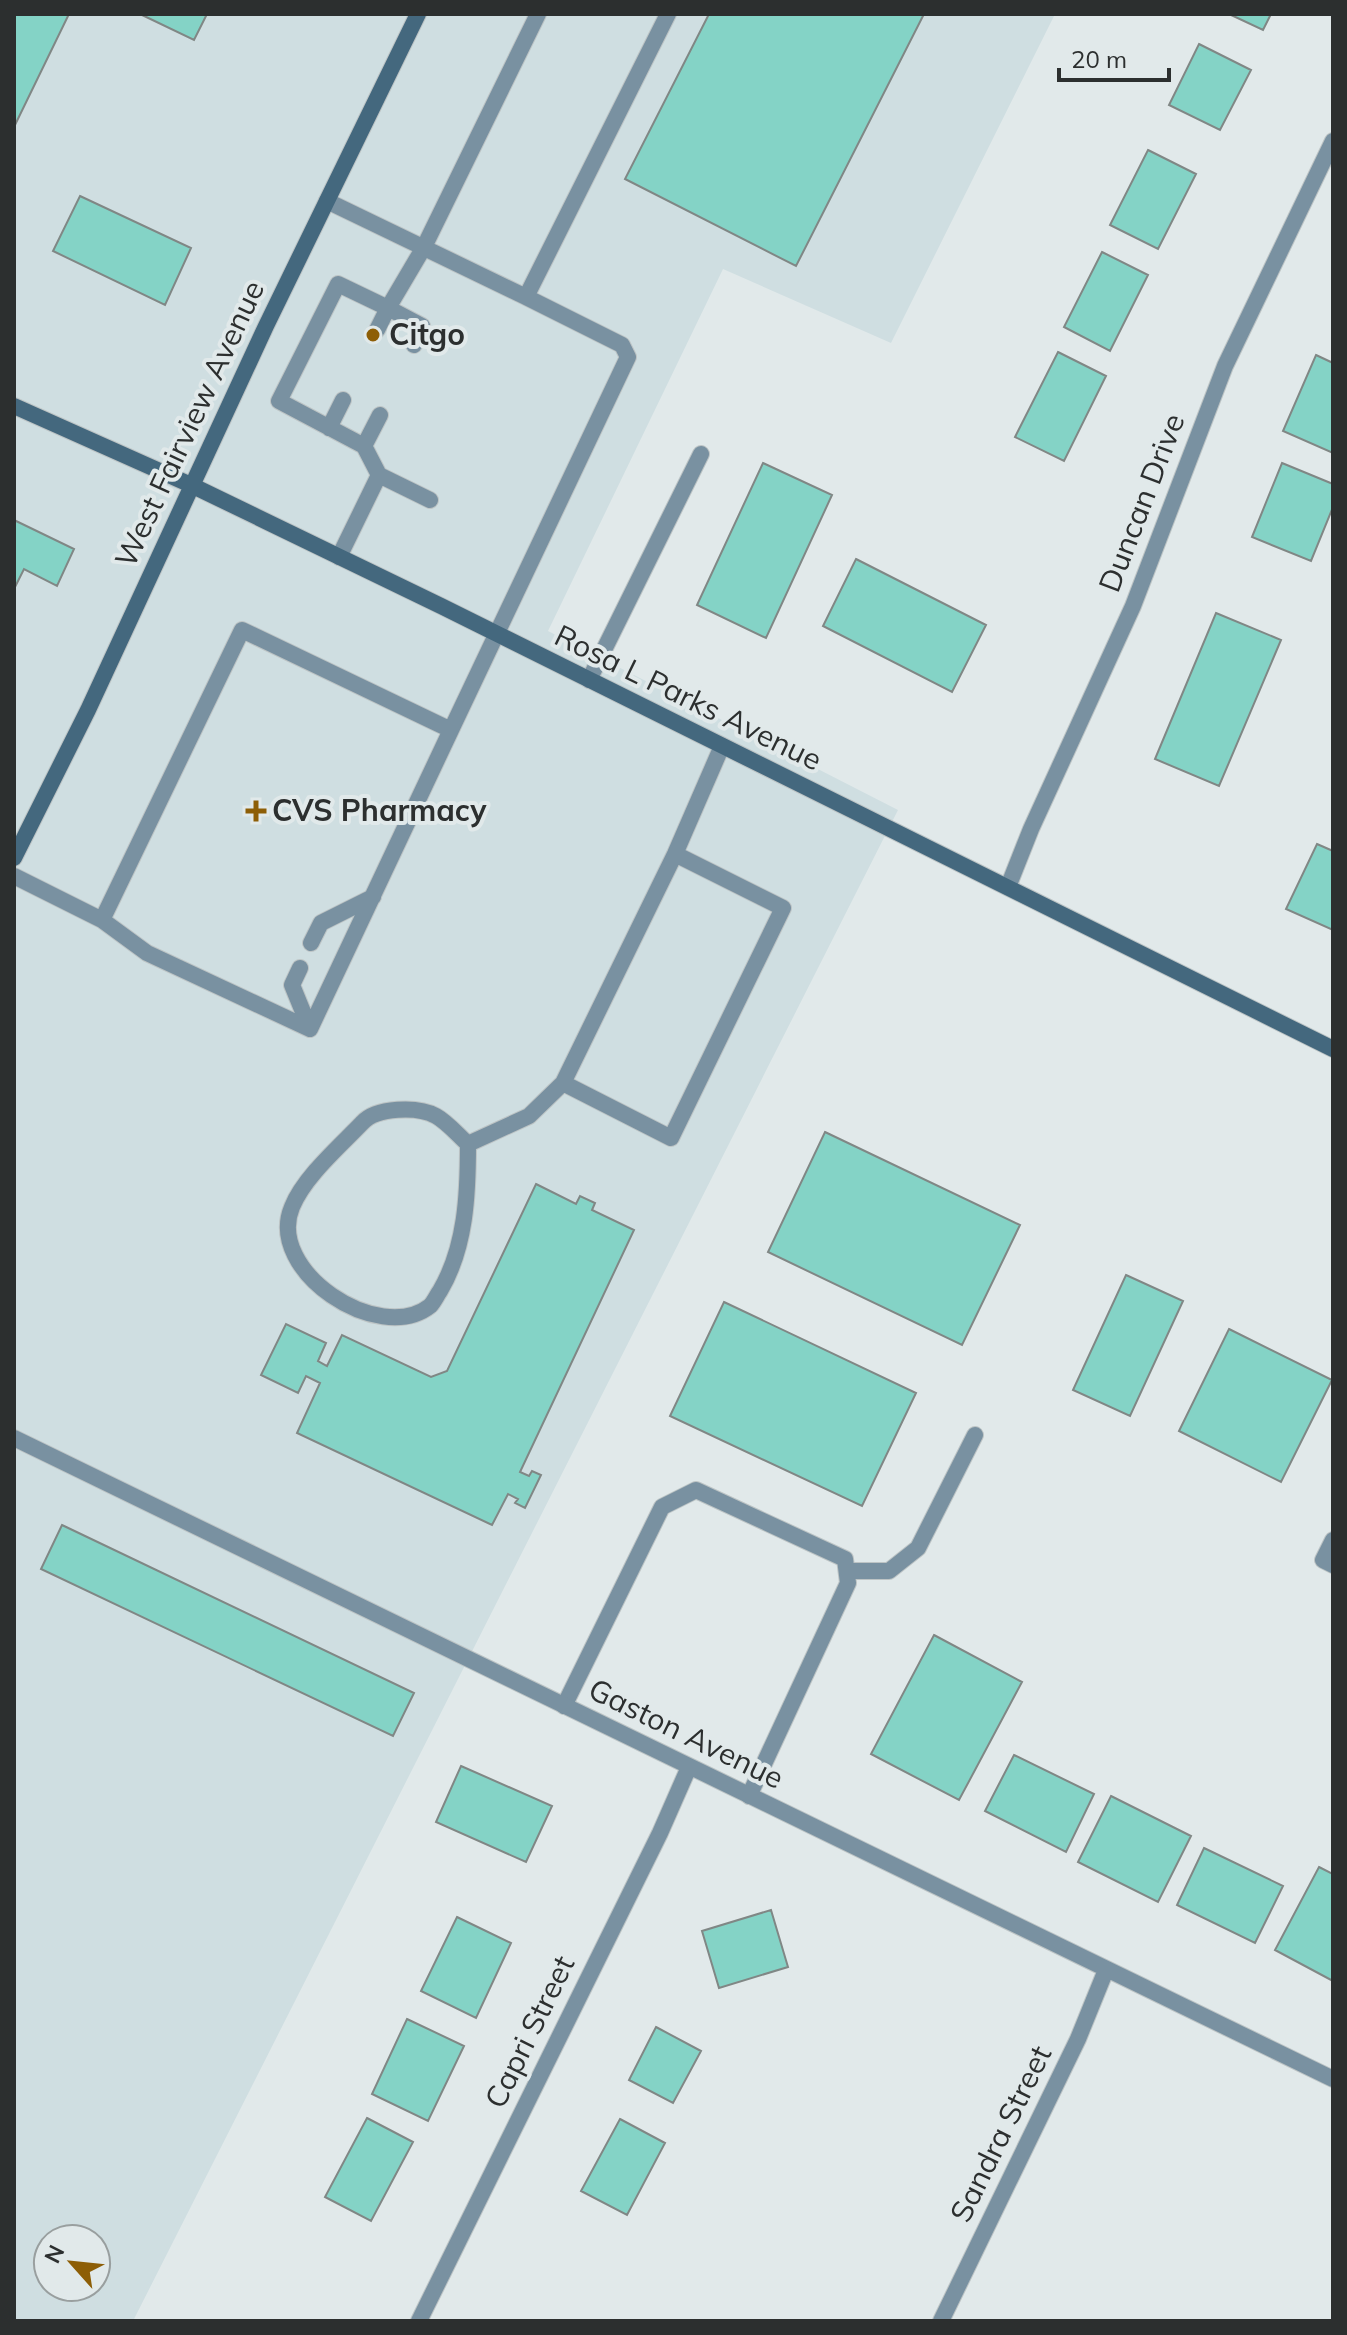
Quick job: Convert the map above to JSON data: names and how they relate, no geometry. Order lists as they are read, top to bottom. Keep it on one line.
{"streets":{"street":["West Fairview Avenue","Duncan Drive","Rosa L Parks Avenue","Gaston Avenue","Capri Street","Sandra Street"]},"crossings":[["West Fairview Avenue","Rosa L Parks Avenue"],["Duncan Drive","Rosa L Parks Avenue"],["Gaston Avenue","Capri Street"],["Gaston Avenue","Sandra Street"]],"places":{"other":["Citgo"],"health":["CVS Pharmacy"]},"scale_bar":"20 m","north":"top left"}
